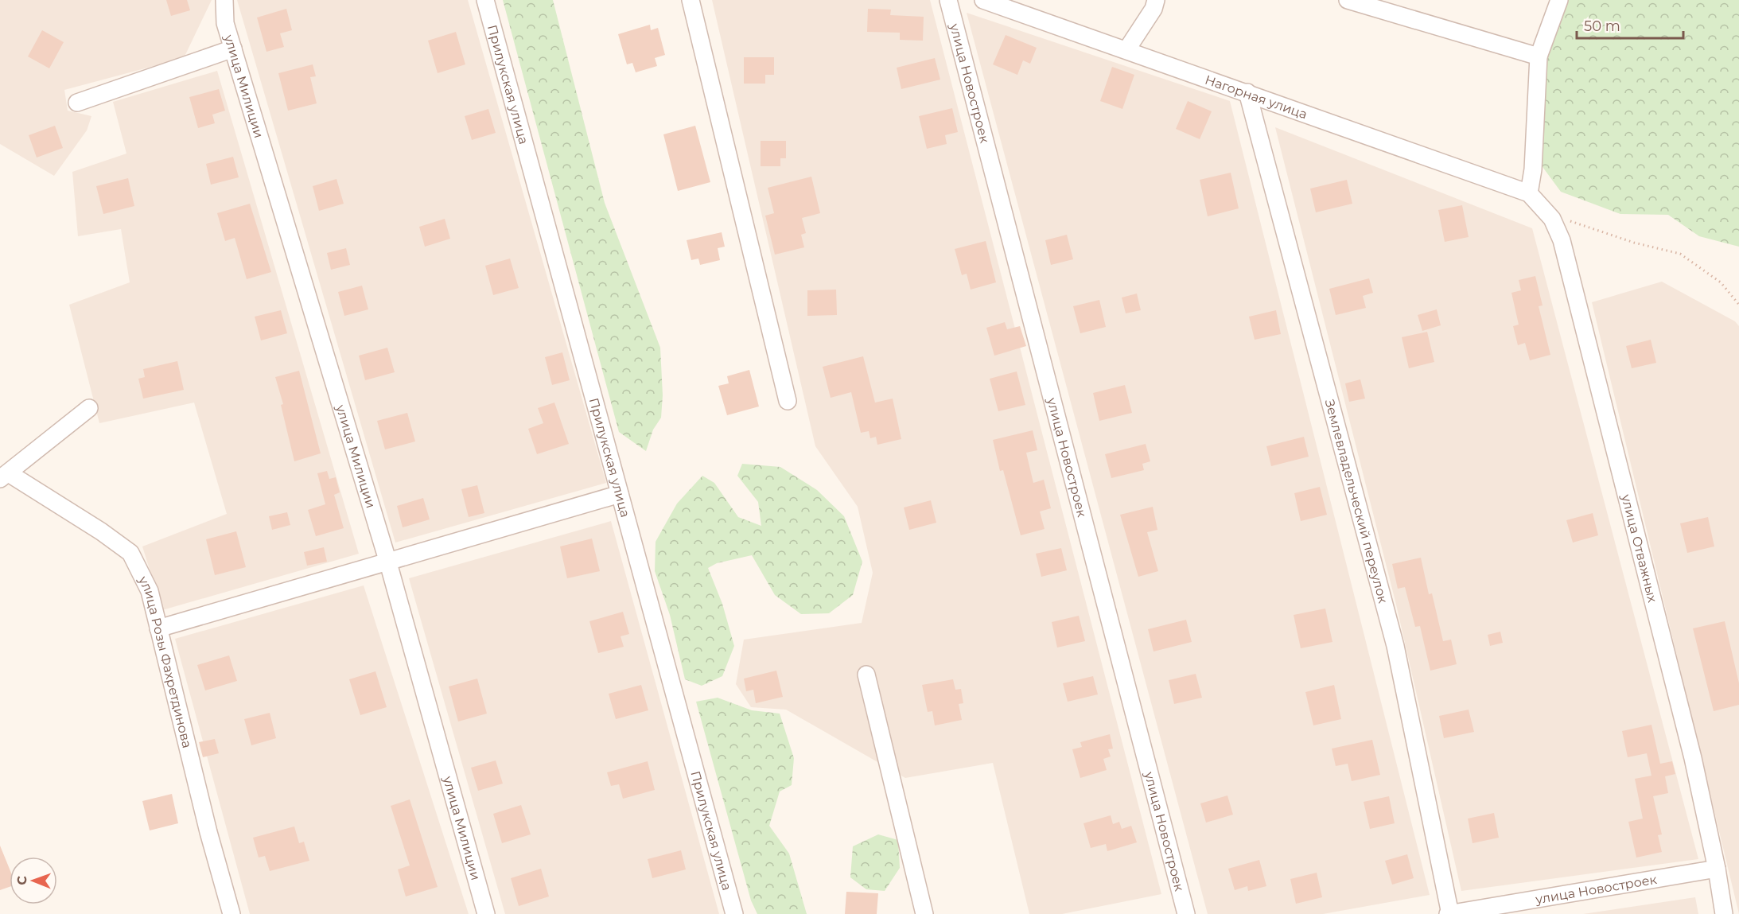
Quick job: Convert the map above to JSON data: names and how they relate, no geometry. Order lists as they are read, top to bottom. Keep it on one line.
{"streets":{"street":["улица Новостроек","Прилукская улица","улица Милиции","Нагорная улица","Землевладельческий переулок","улица Отважных","улица Розы Фахретдинова"]},"crossings":[["улица Новостроек","Землевладельческий переулок"],["улица Новостроек","улица Отважных"],["Нагорная улица","Землевладельческий переулок"],["Нагорная улица","улица Отважных"]],"scale_bar":"50 m","north":"left"}
